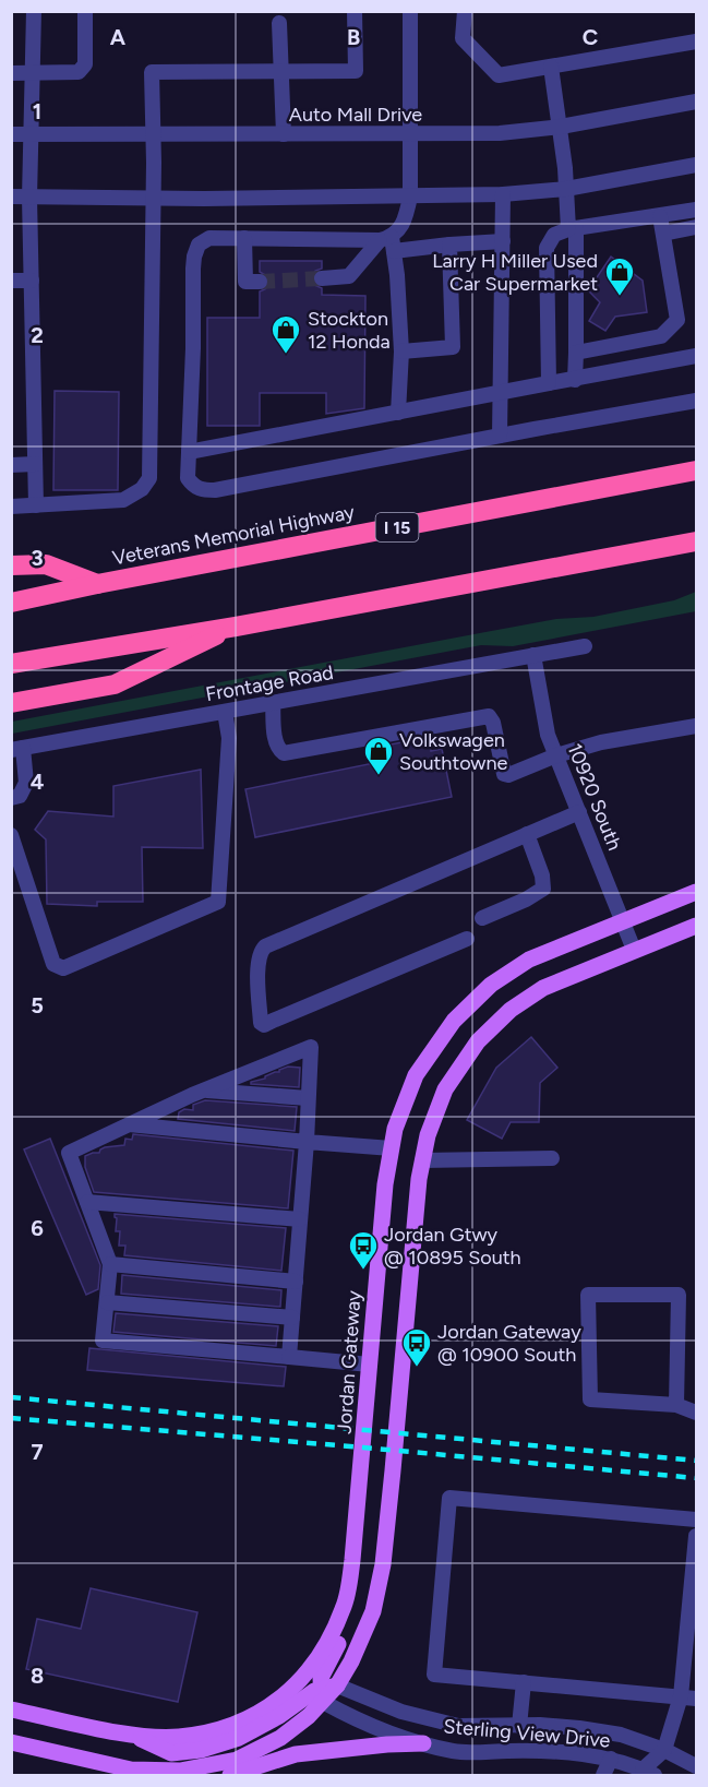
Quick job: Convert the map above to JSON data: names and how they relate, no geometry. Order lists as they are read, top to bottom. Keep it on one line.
{"streets":{"highway":["I 15","Veterans Memorial Highway"],"main road":["Jordan Gateway"],"street":["Auto Mall Drive","Frontage Road","10920 South","Sterling View Drive"]},"crossings":[["Frontage Road","10920 South"],["10920 South","Jordan Gateway"]],"places":{"shop":["Larry H Miller Used Car Supermarket","Stockton 12 Honda","Volkswagen Southtowne"],"bus stop":["Jordan Gtwy @ 10895 South","Jordan Gateway @ 10900 South"]},"grid":{"columns":["A","B","C"],"rows":["1","2","3","4","5","6","7","8"]}}
